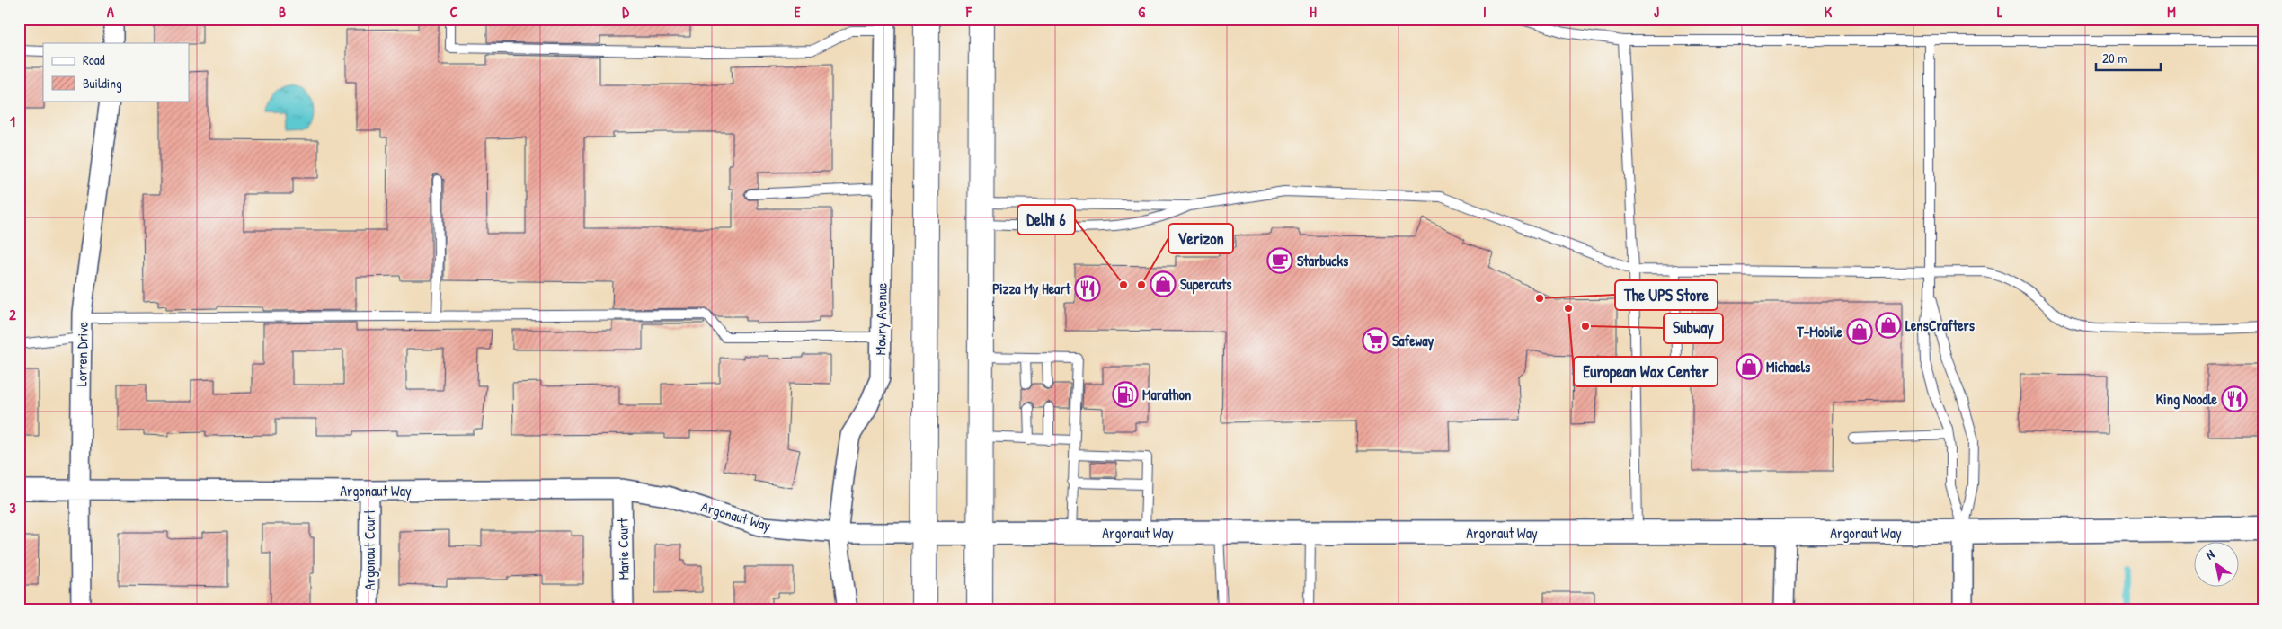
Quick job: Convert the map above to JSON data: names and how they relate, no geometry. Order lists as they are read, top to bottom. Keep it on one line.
{"streets":{"street":["Mowry Avenue","Lorren Drive","Argonaut Way","Marie Court","Argonaut Court"]},"crossings":[["Mowry Avenue","Argonaut Way"],["Lorren Drive","Argonaut Way"],["Argonaut Way","Marie Court"],["Argonaut Way","Argonaut Court"]],"places":{"cafe":["Starbucks"],"shop":["Supercuts","LensCrafters","T-Mobile","Michaels"],"other":["Delhi 6","Verizon","The UPS Store","European Wax Center","Subway"],"restaurant":["Pizza My Heart","King Noodle"],"supermarket":["Safeway"],"fuel station":["Marathon"]},"legend":["Road","Building"],"scale_bar":"20 m","north":"top left","grid":{"columns":["A","B","C","D","E","F","G","H","I","J","K","L","M"],"rows":["1","2","3"]}}
